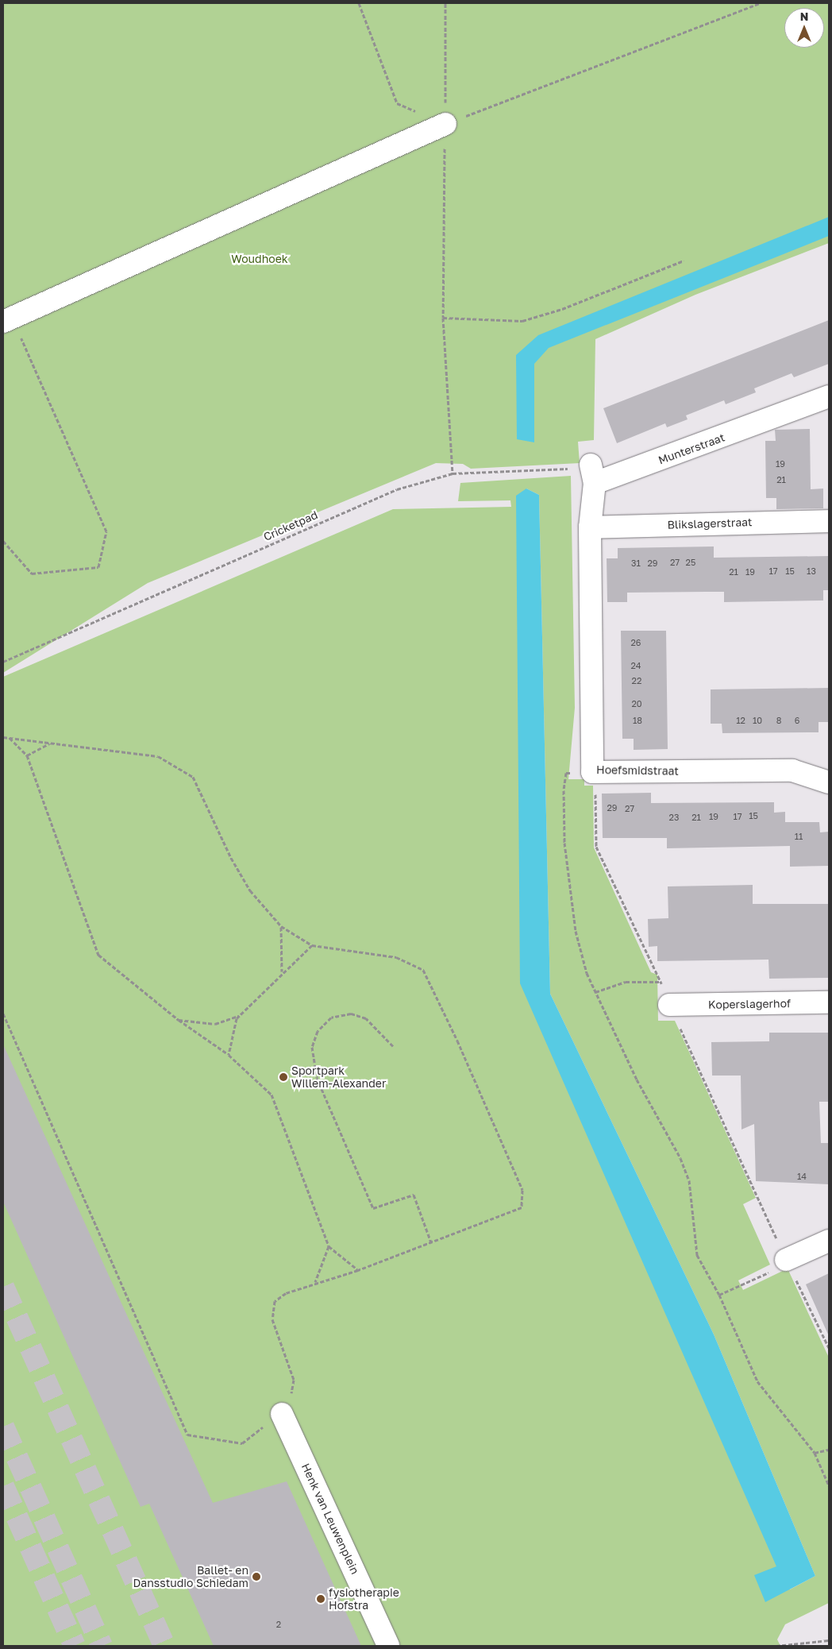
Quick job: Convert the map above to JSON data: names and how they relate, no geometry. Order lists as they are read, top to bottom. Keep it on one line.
{"streets":{"street":["Munterstraat","Blikslagerstraat","Hoefsmidstraat","Koperslagerhof","Henk van Leuwenplein"],"path":["Cricketpad"]},"crossings":[["Munterstraat","Cricketpad"],["Blikslagerstraat","Hoefsmidstraat"]],"parks":["Woudhoek"],"places":["Sportpark Willem-Alexander","Ballet- en Dansstudio Schiedam","fysiotherapie Hofstra"],"house_numbers":["19","21","27","25","31","29","17","15","13","21","19","26","24","22","20","18","12","10","8","6","29","27","15","19","17","23","21","11","14","2"],"north":"top"}
